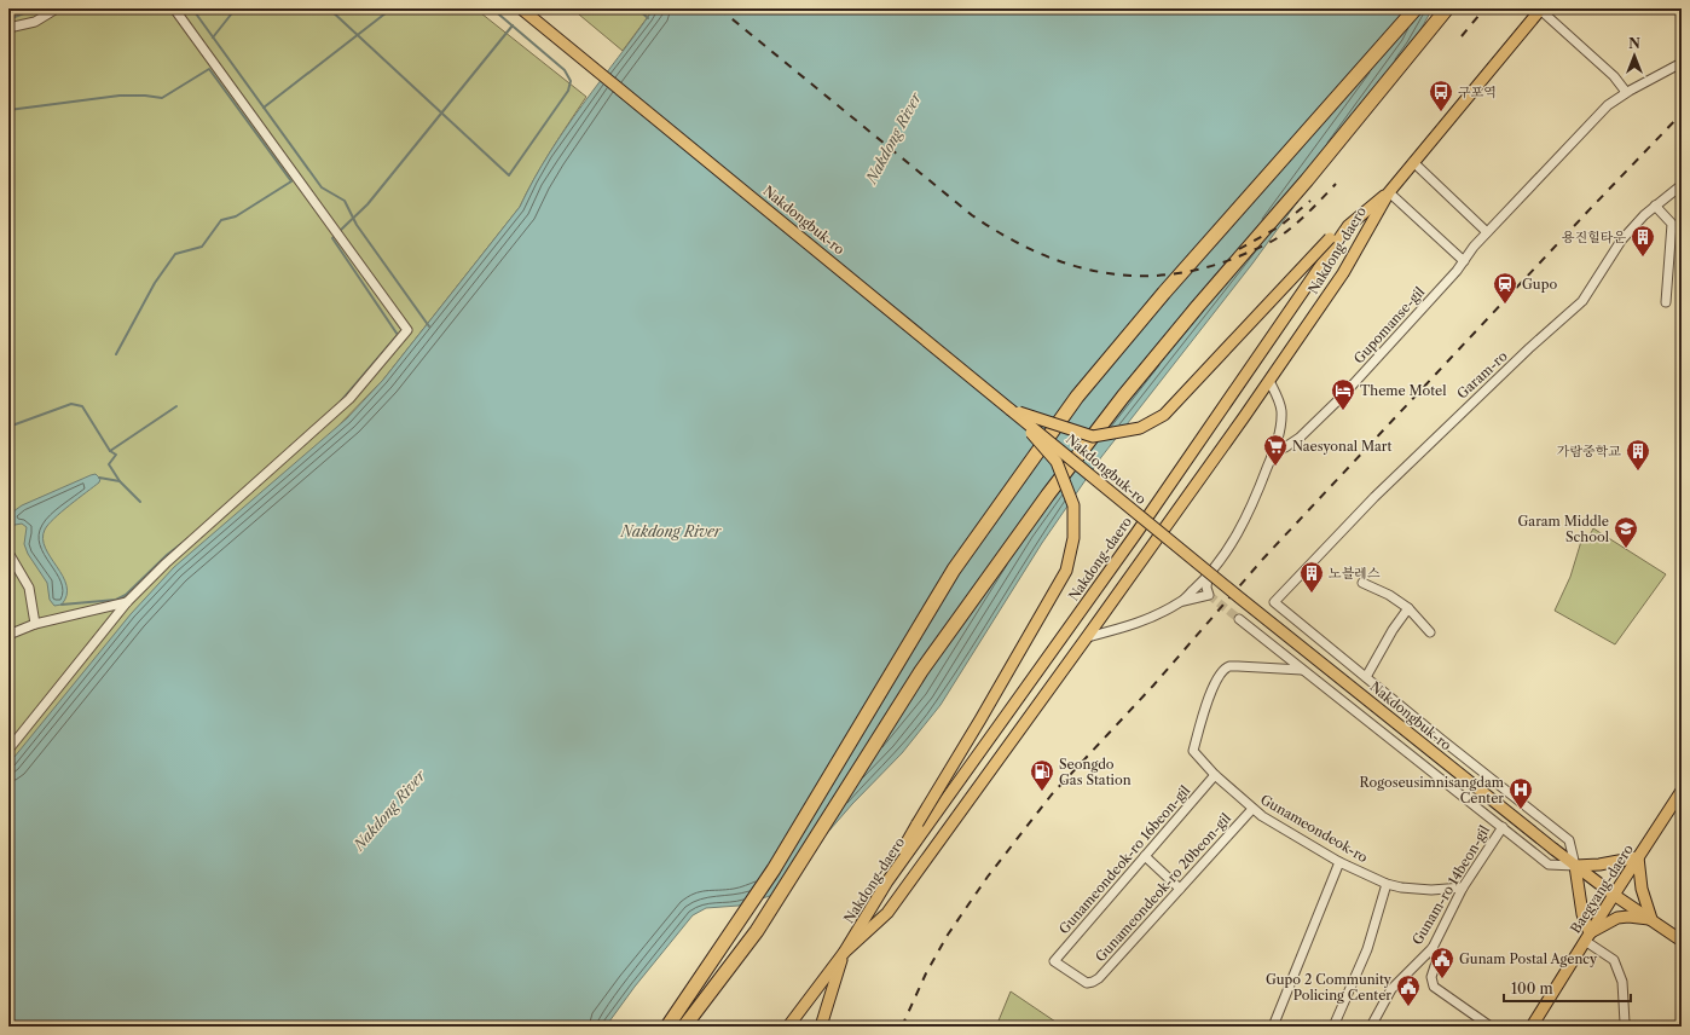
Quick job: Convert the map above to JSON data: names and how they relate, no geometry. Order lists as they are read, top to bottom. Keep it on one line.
{"streets":{"main road":["Nakdongbuk-ro","Nakdong-daero","Baegyang-daero"],"street":["Gupomanse-gil","Garam-ro","Gunameondeok-ro","Gunameondeok-ro 16beon-gil","Gunam-ro 14beon-gil","Gunameondeok-ro 20beon-gil"]},"crossings":[["Nakdongbuk-ro","Baegyang-daero"],["Gunameondeok-ro","Gunameondeok-ro 16beon-gil"],["Gunameondeok-ro","Gunam-ro 14beon-gil"],["Gunameondeok-ro","Gunameondeok-ro 20beon-gil"],["Gunameondeok-ro 16beon-gil","Gunameondeok-ro 20beon-gil"]],"water":["Nakdong River"],"places":{"bus stop":["구포역"],"building":["용진힐타운","가람중학교","노블레스"],"station":["Gupo"],"hotel":["Theme Motel"],"supermarket":["Naesyonal Mart"],"school or university":["Garam Middle School"],"fuel station":["Seongdo Gas Station"],"hospital":["Rogoseusimnisangdam Center"],"public building":["Gunam Postal Agency","Gupo 2 Community Policing Center"]},"scale_bar":"100 m","north":"top"}
